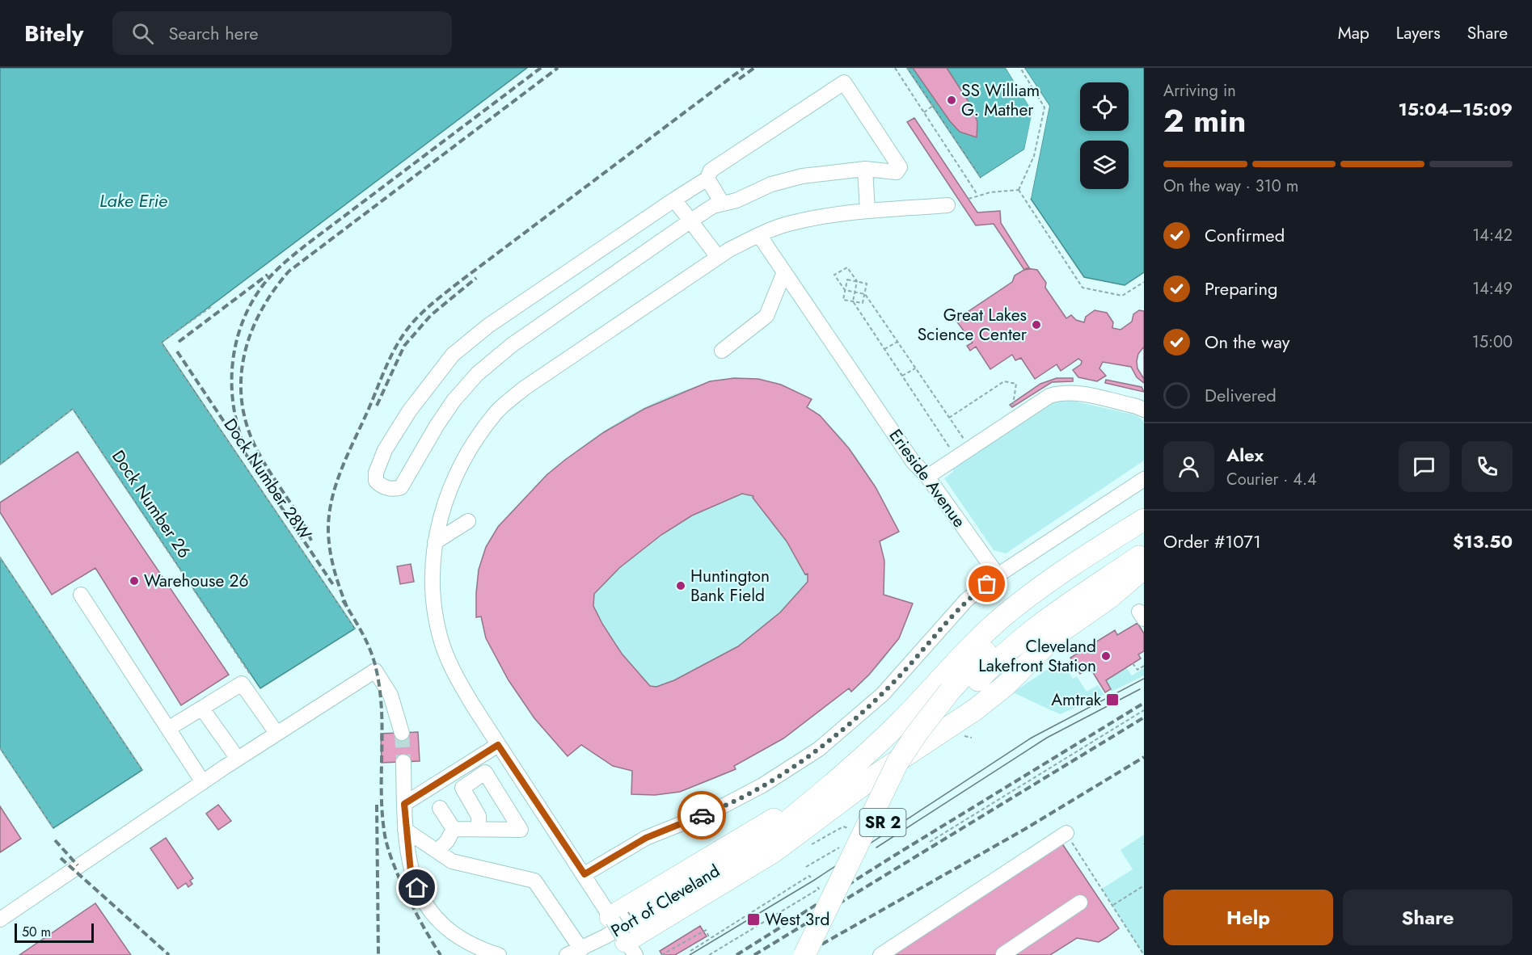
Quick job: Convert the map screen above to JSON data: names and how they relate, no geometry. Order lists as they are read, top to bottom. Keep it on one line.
{"streets":{"highway":["SR 2"],"street":["Erieside Avenue","Port of Cleveland"],"path":["Dock Number 28W","Dock Number 26"]},"water":["Lake Erie"],"places":{"other":["SS William G. Mather","Great Lakes Science Center","Warehouse 26","Huntington Bank Field","Cleveland Lakefront Station"],"transit":["Amtrak","West 3rd"]},"scale_bar":"50 m","page":{"header":"Bitely","search":"Search here","nav":["Map","Layers","Share"],"heading":["2 min","Arriving in","15:04–15:09"],"panel":["Alex","Courier · 4.4","Order #1071","$13.50"],"bar":"On the way · 310 m","list":[["Confirmed","14:42"],["Preparing","14:49"],["On the way","15:00"],"Delivered"],"buttons":["Help","Share"],"scale":"50 m"}}
